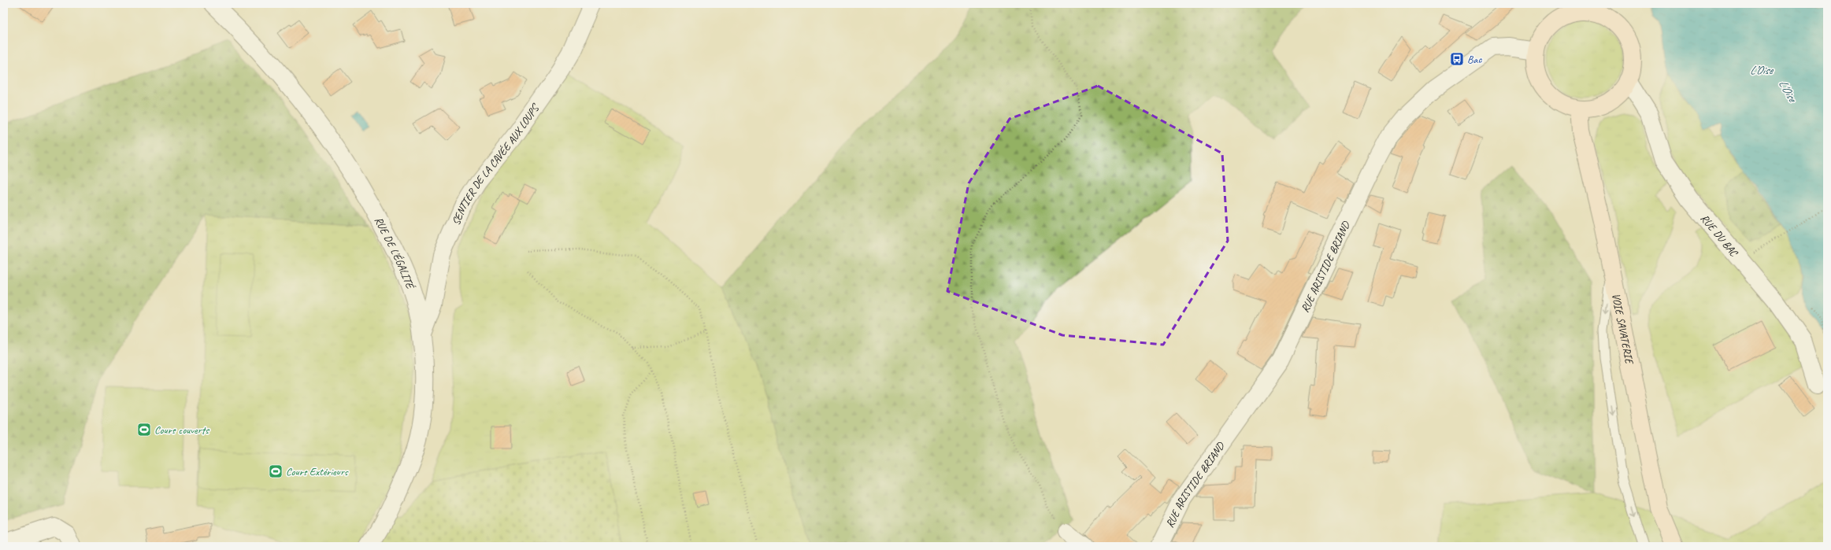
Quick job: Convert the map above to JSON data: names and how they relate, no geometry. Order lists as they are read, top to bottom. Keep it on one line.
{"streets":{"main road":["VOIE SAVATERIE"],"street":["SENTIER DE LA CAVÉE AUX LOUPS","RUE DU BAC","RUE DE L'ÉGALITÉ","RUE ARISTIDE BRIAND"]},"crossings":[["SENTIER DE LA CAVÉE AUX LOUPS","RUE DE L'ÉGALITÉ"],["RUE DU BAC","RUE ARISTIDE BRIAND"],["RUE DU BAC","VOIE SAVATERIE"],["RUE ARISTIDE BRIAND","VOIE SAVATERIE"]],"water":["L’Oise","L'Oise"],"places":{"bus stop":["Bac"],"sports":["Cours couverts","Cours Extérieurs"]}}
